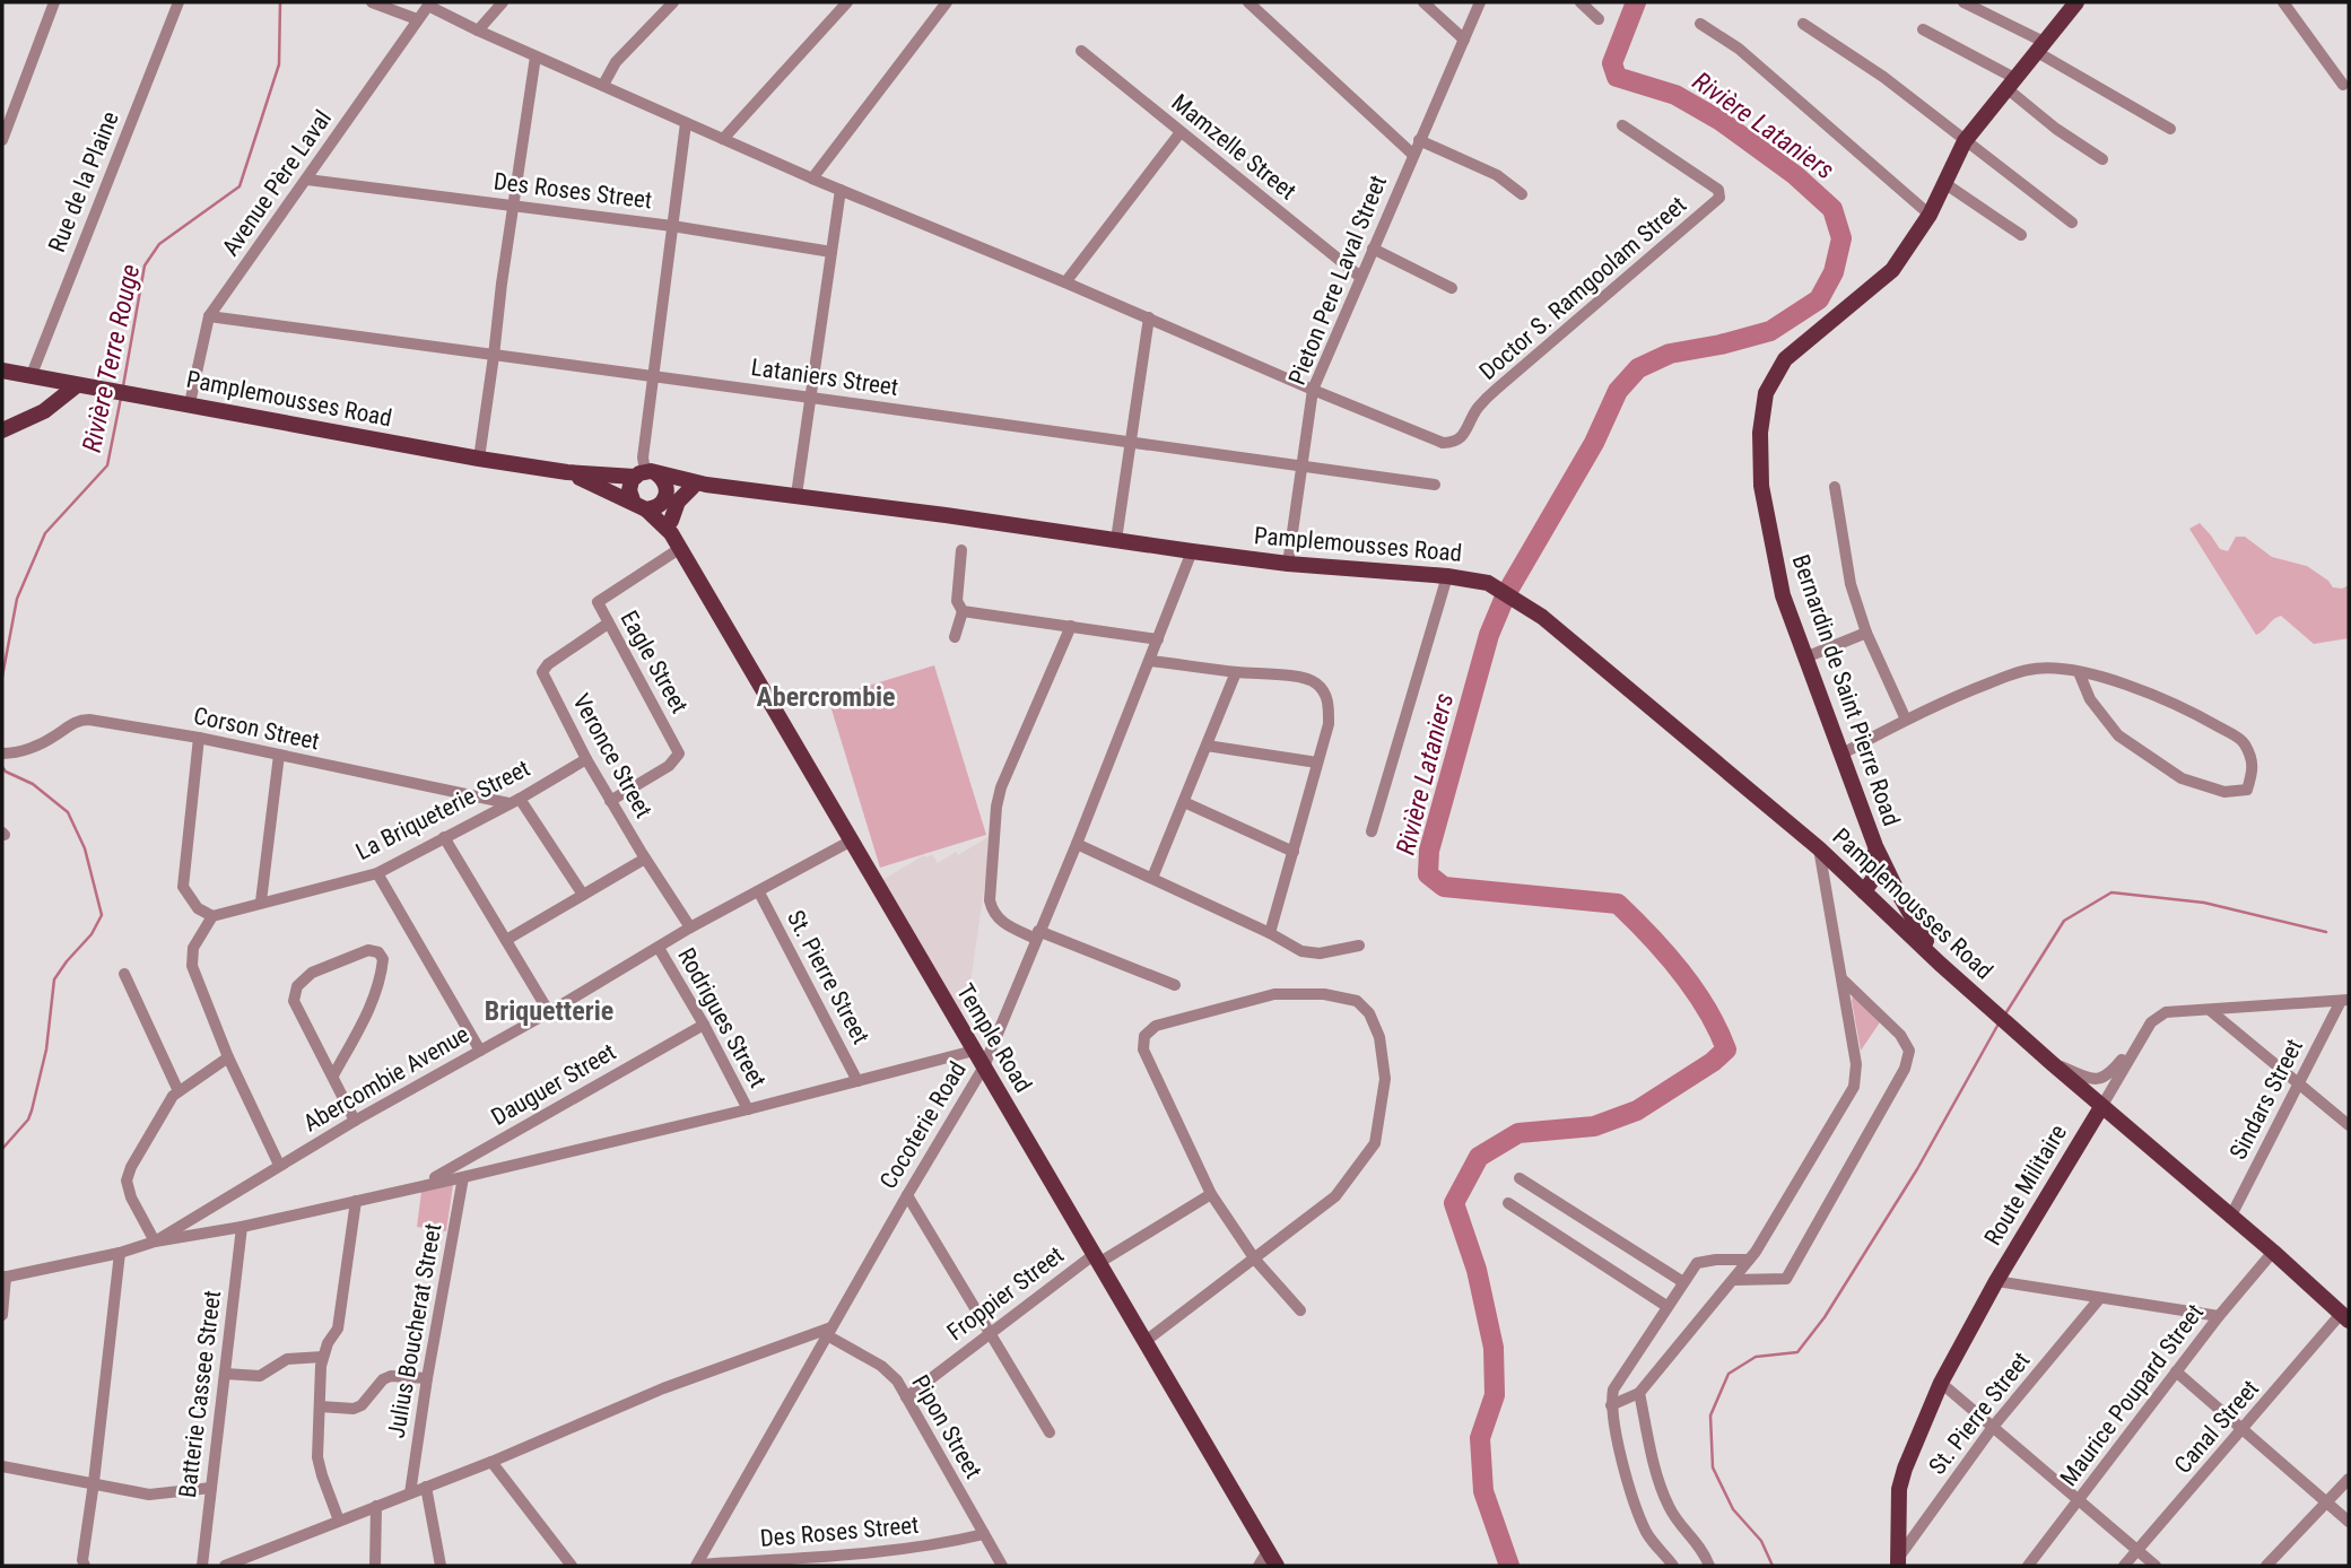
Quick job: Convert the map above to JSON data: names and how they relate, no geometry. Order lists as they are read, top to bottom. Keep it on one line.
{"streets":{"main road":["Pamplemousses Road","Bernardin de Saint Pierre Road","Temple Road","Route Militaire"],"street":["Mamzelle Street","Rue de la Plaine","Avenue Père Laval","Des Roses Street","Pieton Pere Laval Street","Doctor S. Ramgoolam Street","Lataniers Street","Eagle Street","Corson Street","Veronce Street","La Briqueterie Street","St. Pierre Street","Rodrigues Street","Abercombie Avenue","Dauguer Street","Sindars Street","Cocoterie Road","Froppier Street","Julius Boucherat Street","Batterie Cassee Street","Maurice Poupard Street","Pipon Street","Canal Street"]},"crossings":[["Mamzelle Street","Pieton Pere Laval Street"],["Rue de la Plaine","Pamplemousses Road"],["Avenue Père Laval","Des Roses Street"],["Avenue Père Laval","Lataniers Street"],["Avenue Père Laval","Pamplemousses Road"],["Des Roses Street","Cocoterie Road"],["Des Roses Street","Pipon Street"],["Pieton Pere Laval Street","Doctor S. Ramgoolam Street"],["Pieton Pere Laval Street","Lataniers Street"],["Pieton Pere Laval Street","Pamplemousses Road"],["Pamplemousses Road","Bernardin de Saint Pierre Road"],["Pamplemousses Road","Temple Road"],["Pamplemousses Road","Sindars Street"],["Pamplemousses Road","Cocoterie Road"],["Pamplemousses Road","Route Militaire"],["Pamplemousses Road","Maurice Poupard Street"],["Pamplemousses Road","Canal Street"],["Eagle Street","Veronce Street"],["Eagle Street","Temple Road"],["Corson Street","La Briqueterie Street"],["Veronce Street","La Briqueterie Street"],["Veronce Street","Abercombie Avenue"],["St. Pierre Street","Abercombie Avenue"],["St. Pierre Street","Route Militaire"],["Rodrigues Street","Abercombie Avenue"],["Rodrigues Street","Dauguer Street"],["Temple Road","Abercombie Avenue"],["Temple Road","Cocoterie Road"],["Temple Road","Froppier Street"],["Sindars Street","Route Militaire"],["Cocoterie Road","Pipon Street"],["Froppier Street","Pipon Street"]],"districts":["Abercrombie","Briquetterie"],"water":["Rivière Lataniers","Rivière Terre Rouge"]}
